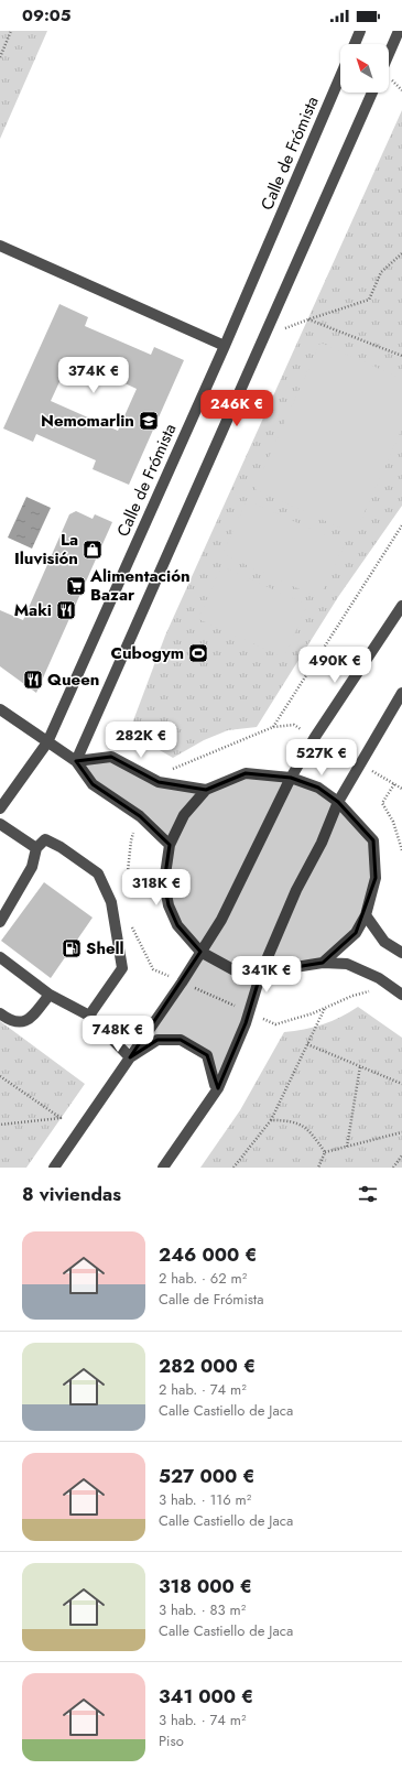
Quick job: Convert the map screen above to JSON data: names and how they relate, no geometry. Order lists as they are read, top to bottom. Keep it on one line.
{"streets":{"street":["Calle de Frómista"]},"places":{"school or university":["Nemomarlin"],"shop":["La Iluvisión"],"supermarket":["Alimentación Bazar"],"restaurant":["Maki","Queen"],"sports":["Cubogym"],"fuel station":["Shell"]},"north":"top left","page":{"status":"09:05","price":["374K €","246K €","490K €","282K €","527K €","318K €","341K €","748K €"],"heading":"8 viviendas","list":[{"name":"246 000 €","note":"2 hab. · 62 m² · Calle de Frómista"},{"name":"282 000 €","note":"2 hab. · 74 m² · Calle Castiello de Jaca"},{"name":"527 000 €","note":"3 hab. · 116 m² · Calle Castiello de Jaca"},{"name":"318 000 €","note":"3 hab. · 83 m² · Calle Castiello de Jaca"},{"name":"341 000 €","note":"3 hab. · 74 m² · Piso"}]}}
